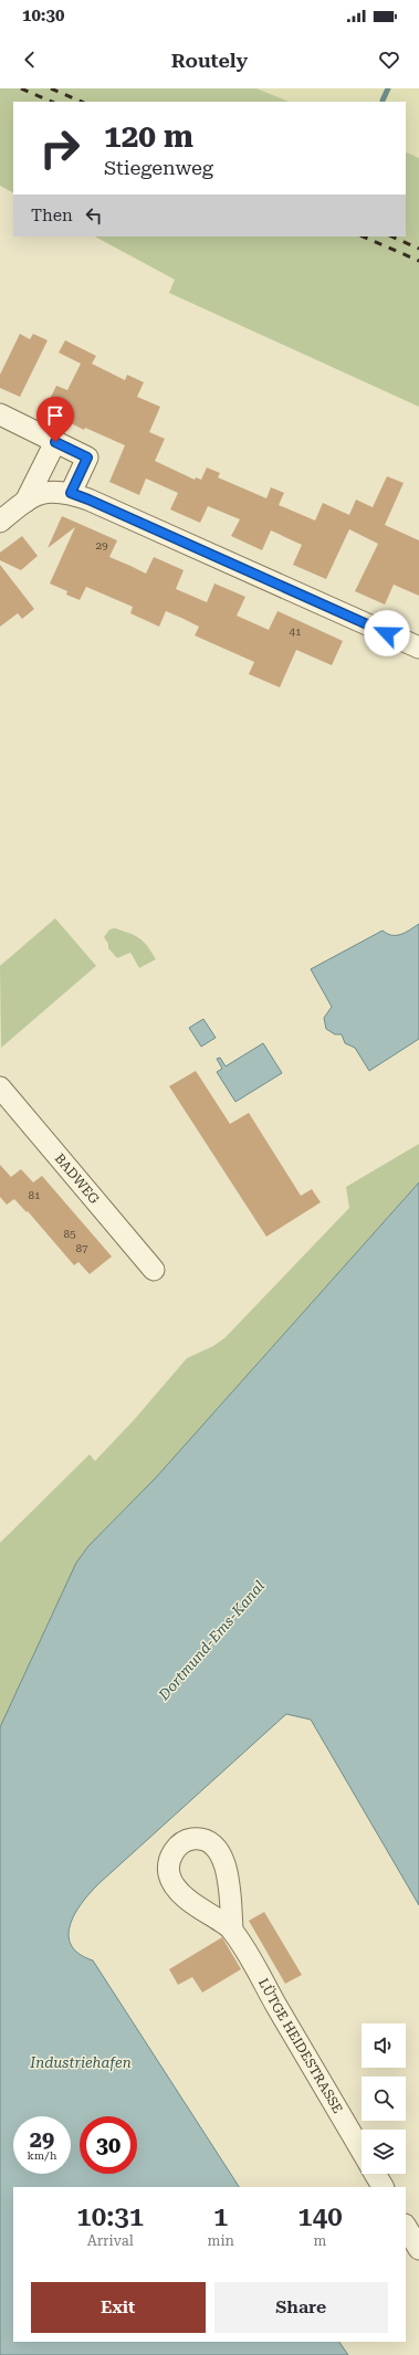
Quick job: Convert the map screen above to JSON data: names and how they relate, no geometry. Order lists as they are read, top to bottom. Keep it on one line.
{"streets":{"street":["BADWEG","LÜTGE HEIDESTRASSE"]},"water":["Dortmund-Ems-Kanal","Industriehafen"],"house_numbers":["29","41","81","85","87"],"page":{"status":"10:30","header":"Routely","turn":["120 m","Stiegenweg"],"then":"Then","speed":"29 km/h","limit":"30","eta":["10:31","Arrival","1","min","140","m"],"buttons":["Exit","Share"]}}
